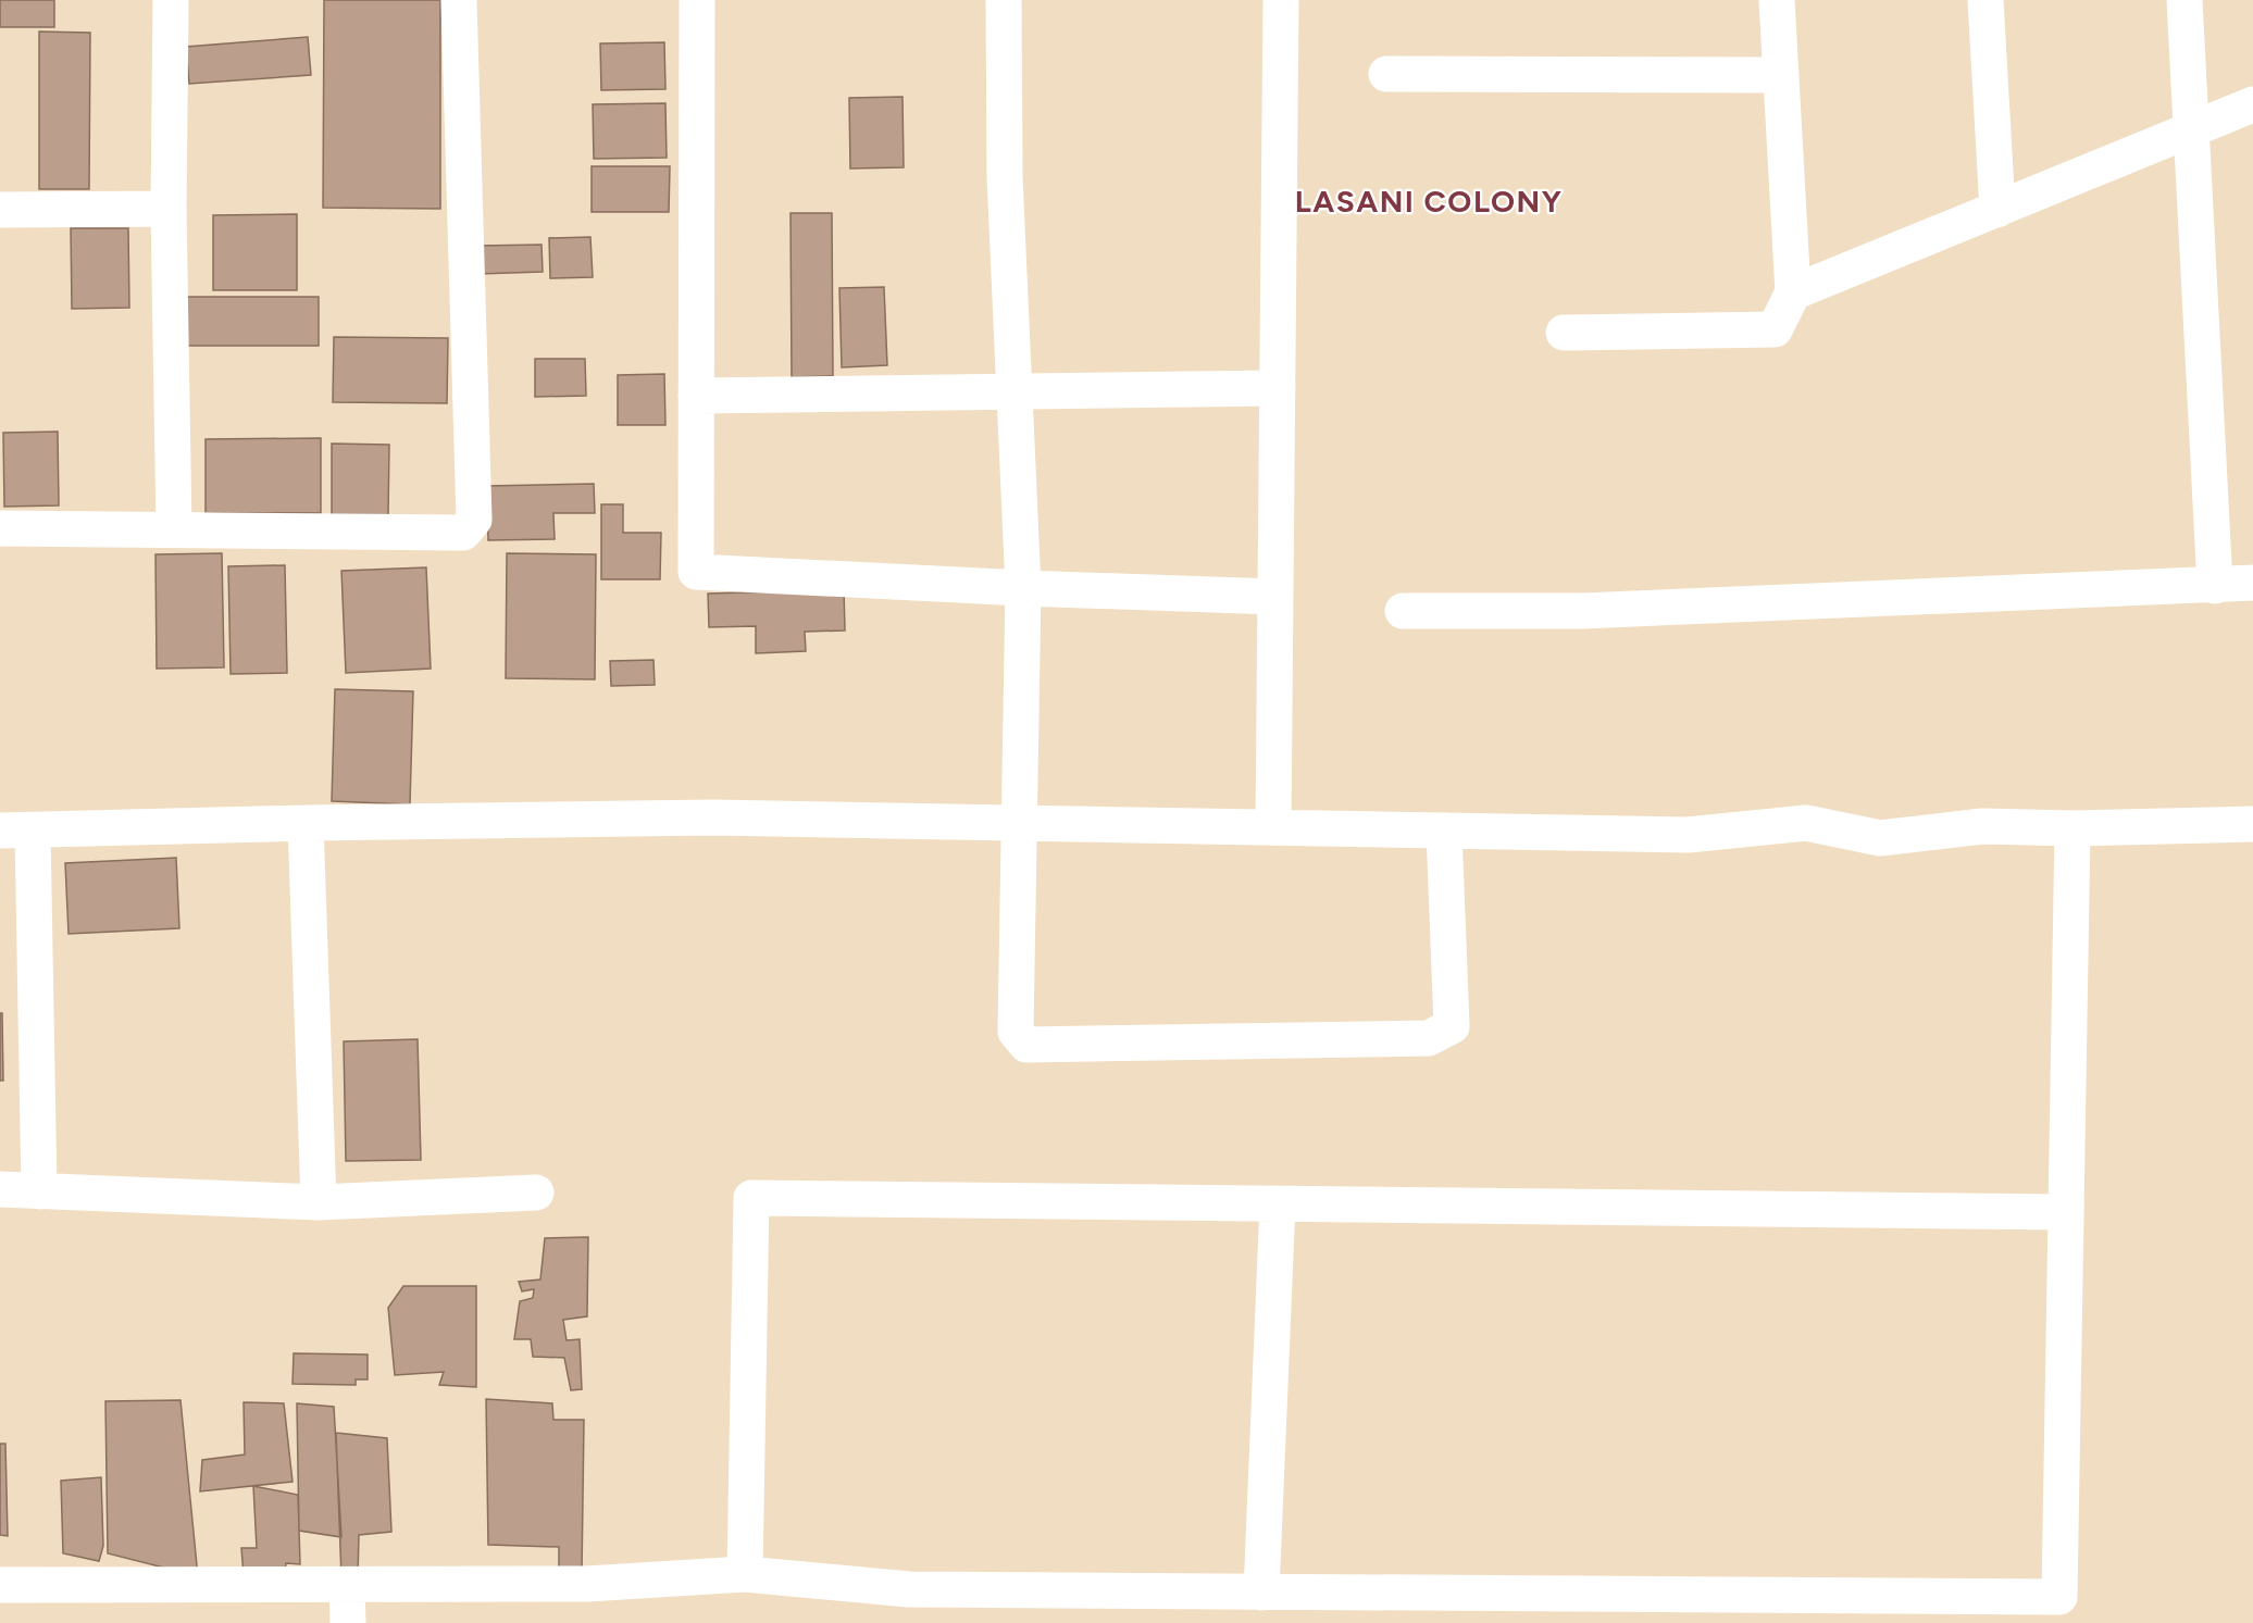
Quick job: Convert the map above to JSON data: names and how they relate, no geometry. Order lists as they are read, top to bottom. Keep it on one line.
{"districts":["LASANI COLONY"]}
